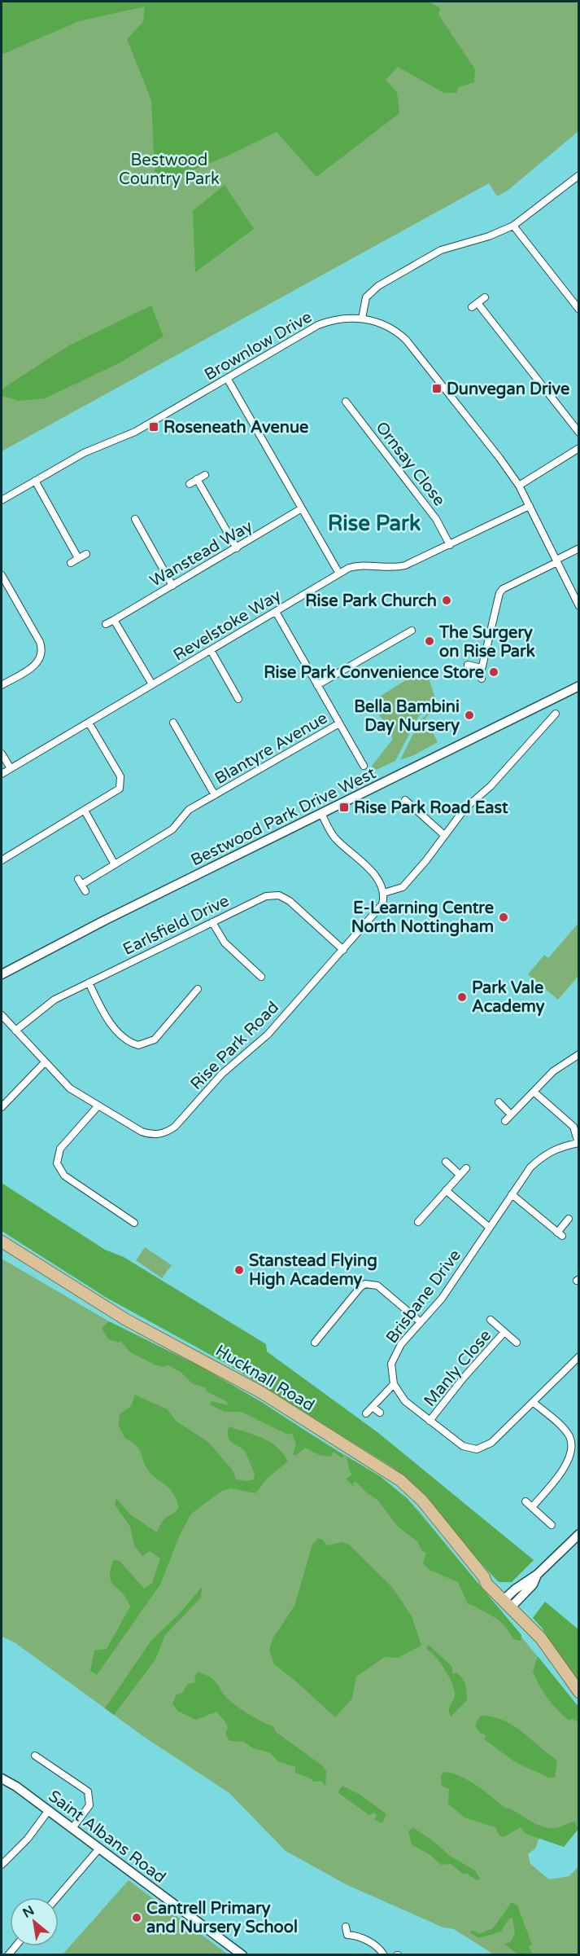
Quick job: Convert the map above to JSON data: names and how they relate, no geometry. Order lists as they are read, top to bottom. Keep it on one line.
{"streets":{"main road":["Hucknall Road"],"street":["Brownlow Drive","Ornsay Close","Wanstead Way","Revelstoke Way","Blantyre Avenue","Bestwood Park Drive West","Earlsfield Drive","Rise Park Road","Brisbane Drive","Manly Close","Saint Albans Road"]},"crossings":[["Brownlow Drive","Revelstoke Way"],["Ornsay Close","Revelstoke Way"],["Revelstoke Way","Blantyre Avenue"],["Earlsfield Drive","Rise Park Road"]],"districts":["Rise Park"],"parks":["Bestwood Country Park"],"places":{"transit":["Dunvegan Drive","Roseneath Avenue","Rise Park Road East"],"other":["Rise Park Church","The Surgery on Rise Park","Rise Park Convenience Store","Bella Bambini Day Nursery","E-Learning Centre North Nottingham","Park Vale Academy","Stanstead Flying High Academy","Cantrell Primary and Nursery School"]},"north":"top left"}
